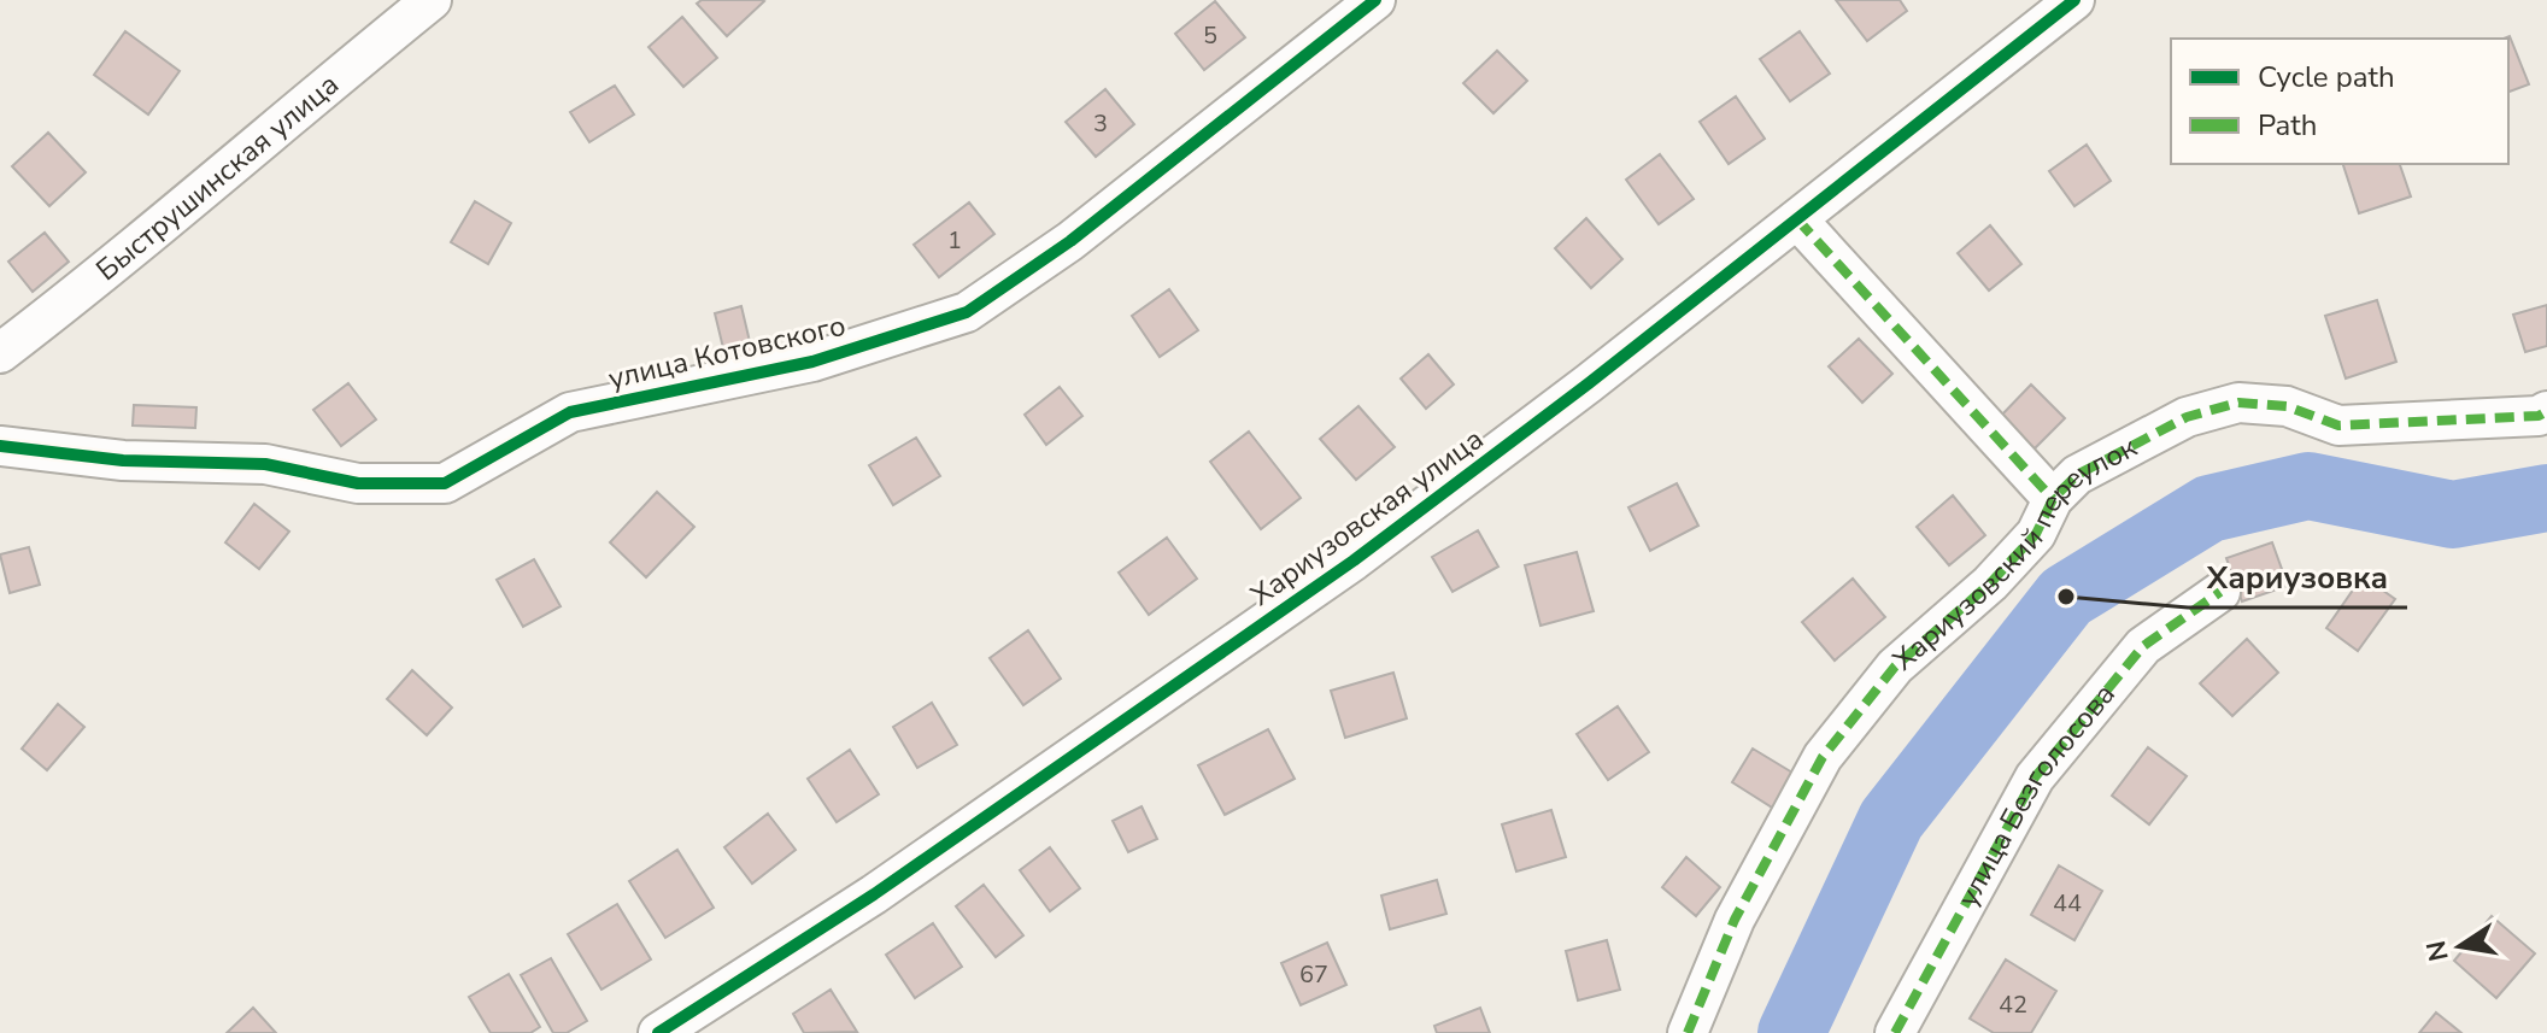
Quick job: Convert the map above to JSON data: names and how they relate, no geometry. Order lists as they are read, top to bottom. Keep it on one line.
{"streets":{"street":["Быструшинская улица","улица Котовского","Хариузовская улица","Хариузовский переулок","улица Безголосова"]},"places":["Хариузовка"],"house_numbers":["5","3","1","44","67","42"],"legend":["Cycle path","Path"],"north":"left"}
